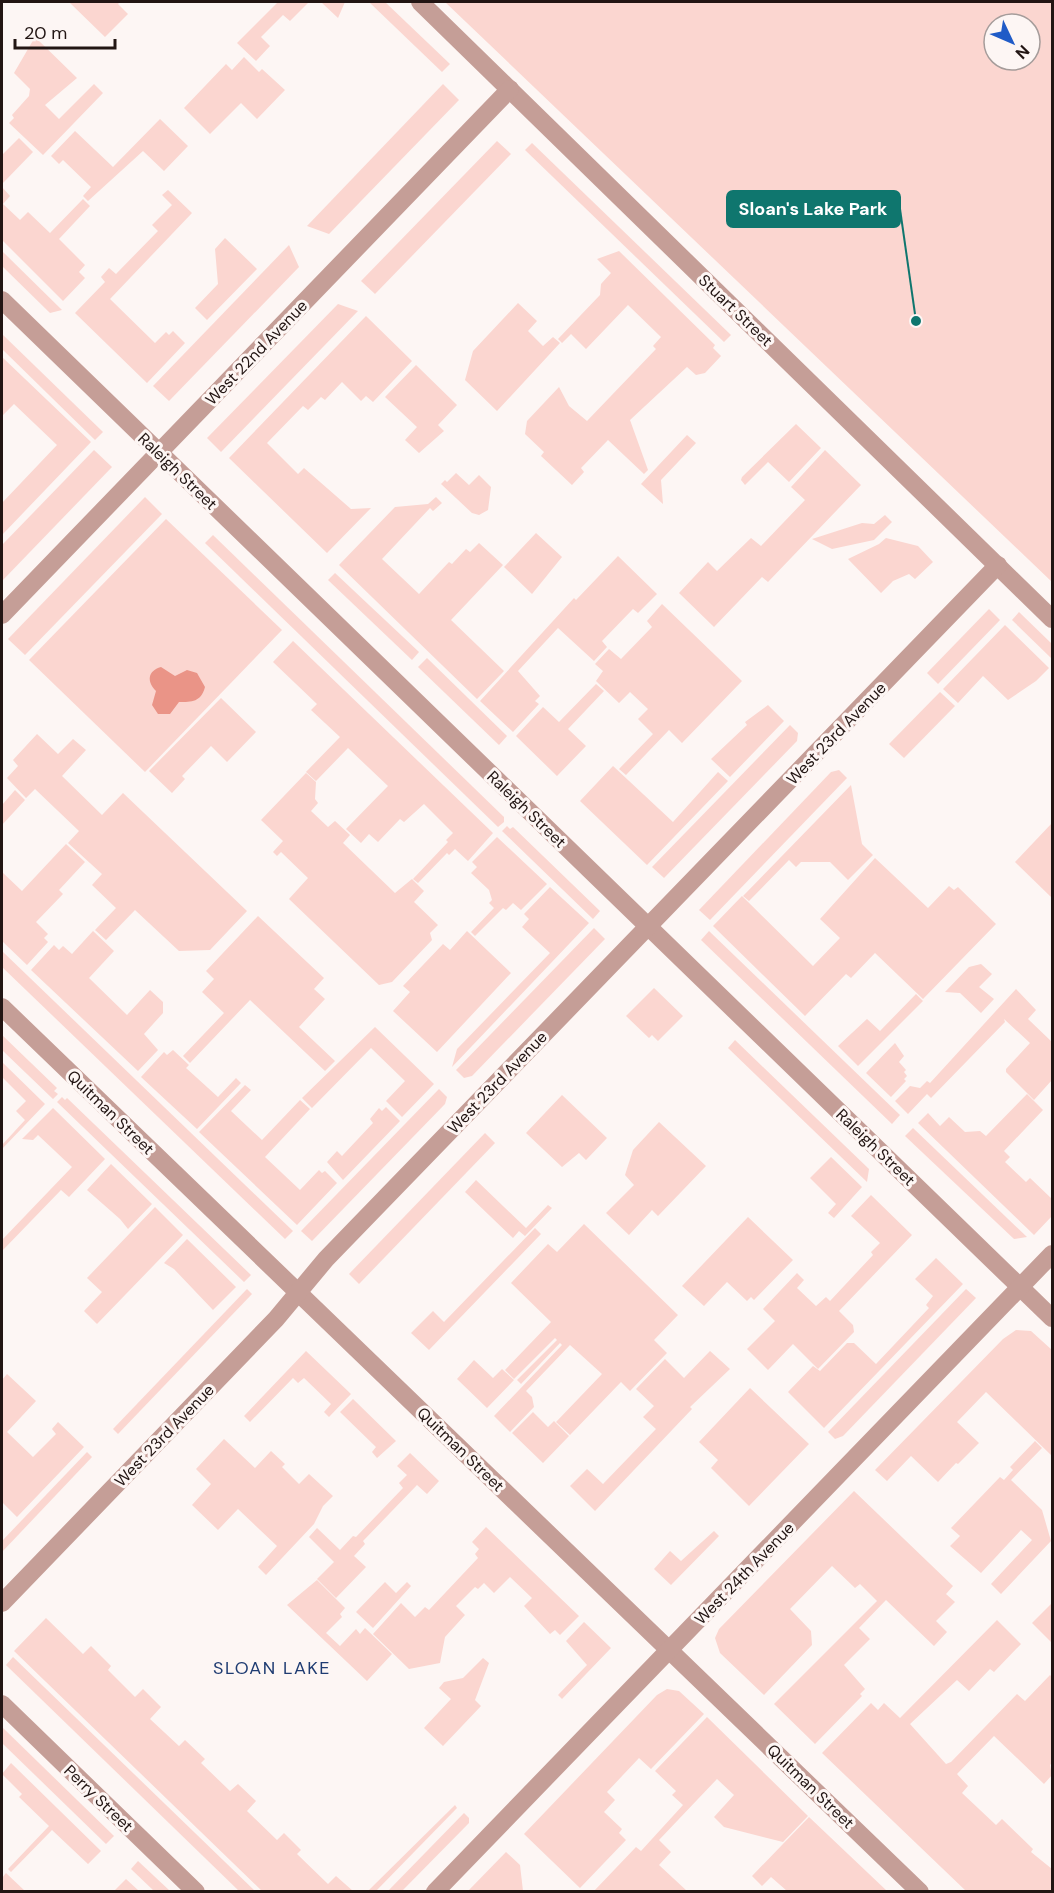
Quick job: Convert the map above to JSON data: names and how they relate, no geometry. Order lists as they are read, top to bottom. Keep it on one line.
{"streets":{"street":["Stuart Street","West 22nd Avenue","Raleigh Street","West 23rd Avenue","Quitman Street","West 24th Avenue","Perry Street"]},"crossings":[["Stuart Street","West 22nd Avenue"],["Stuart Street","West 23rd Avenue"],["West 22nd Avenue","Raleigh Street"],["Raleigh Street","West 23rd Avenue"],["Raleigh Street","West 24th Avenue"],["West 23rd Avenue","Quitman Street"],["Quitman Street","West 24th Avenue"]],"districts":["SLOAN LAKE"],"places":["Sloan's Lake Park"],"scale_bar":"20 m","north":"bottom right"}
